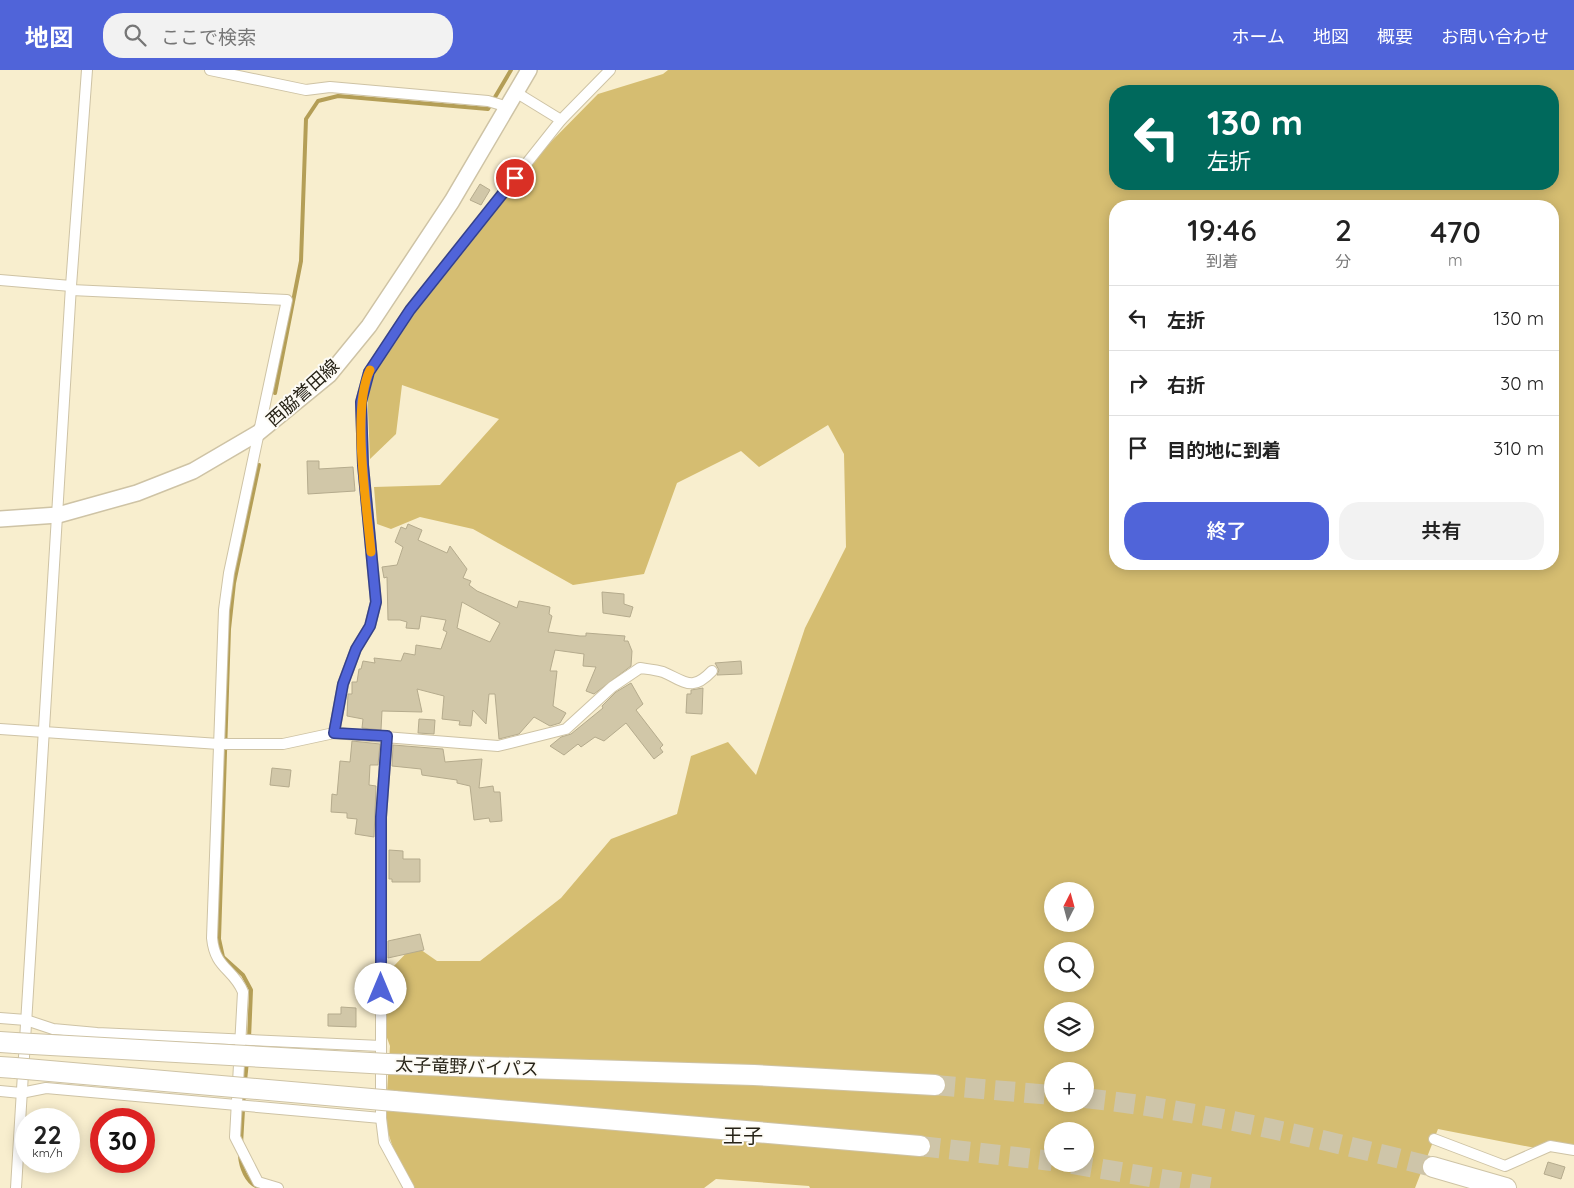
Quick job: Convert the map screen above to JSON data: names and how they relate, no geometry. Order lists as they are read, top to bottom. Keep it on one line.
{"streets":{"highway":["太子竜野バイパス"],"main road":["西脇誉田線"]},"districts":["王子"],"north":"top","page":{"header":"地図","search":"ここで検索","nav":["ホーム","地図","概要","お問い合わせ"],"turn":["130 m","左折"],"eta":["19:46","到着","2","分","470","m"],"list":[{"name":"左折","value":"130 m"},{"name":"右折","value":"30 m"},{"name":"目的地に到着","value":"310 m"}],"buttons":["終了","共有"],"map_buttons":["+","−"],"speed":"22 km/h","limit":"30"}}
